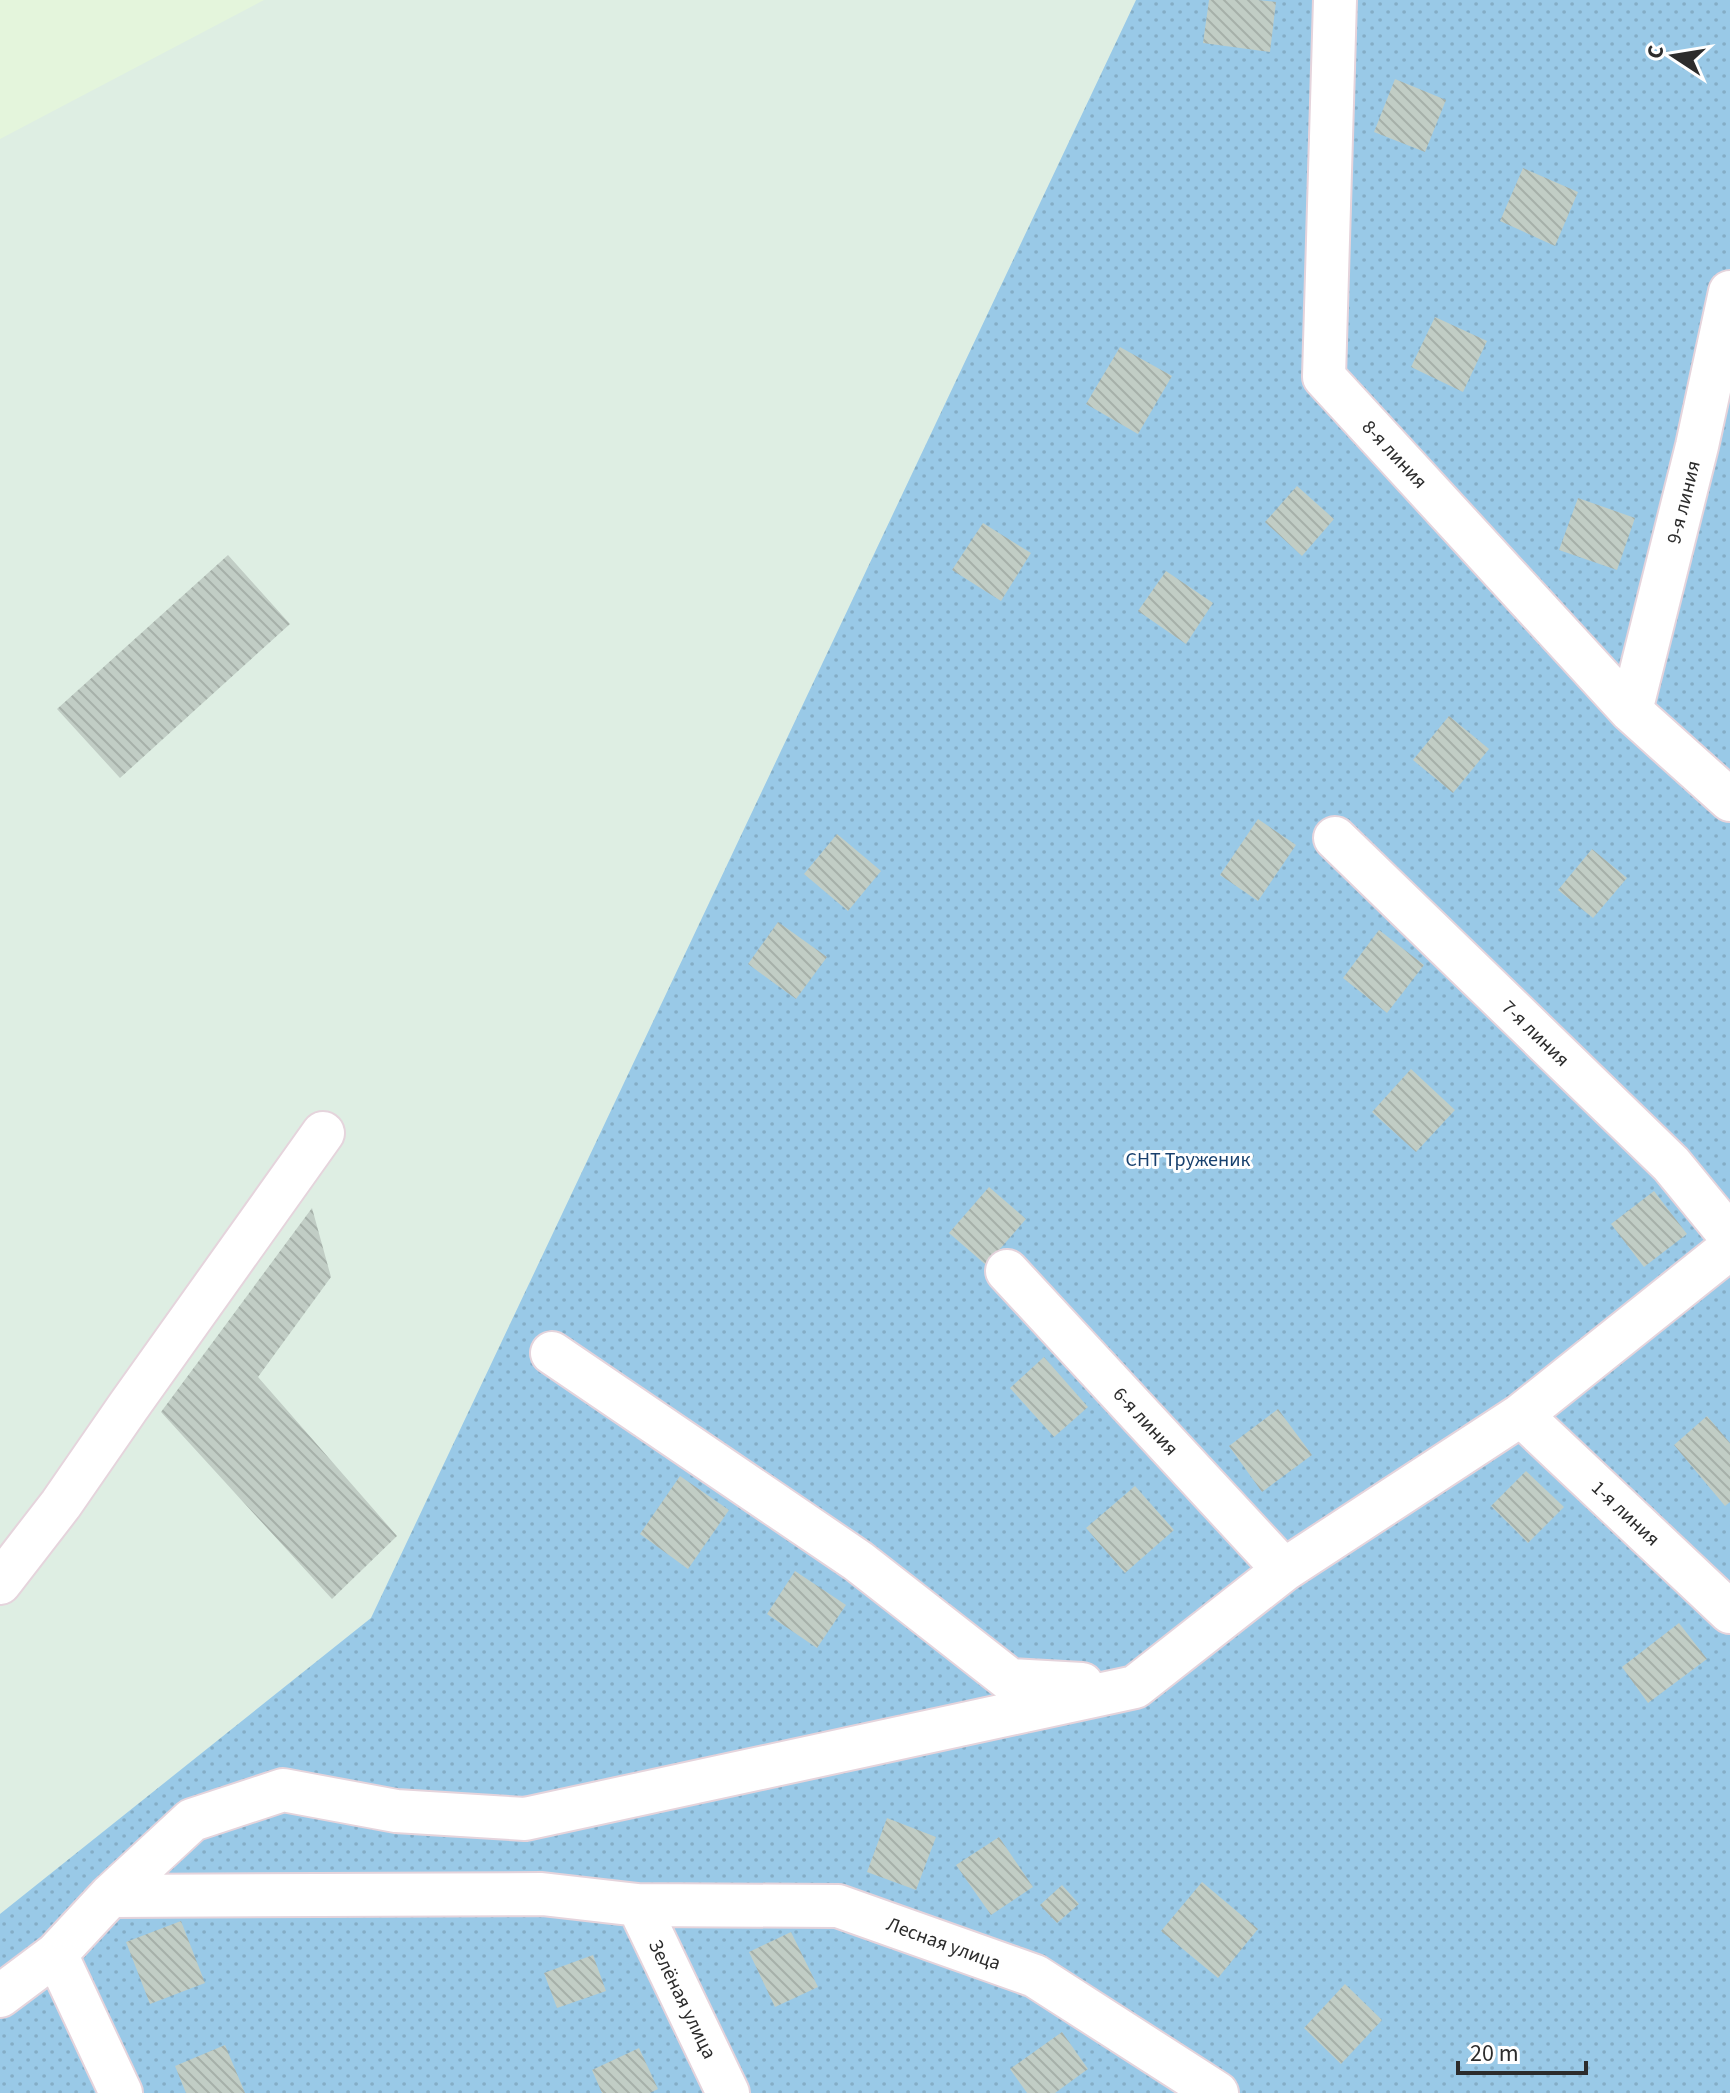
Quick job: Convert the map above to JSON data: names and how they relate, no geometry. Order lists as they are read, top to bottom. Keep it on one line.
{"streets":{"street":["8-я линия","9-я линия","7-я линия","6-я линия","1-я линия","Лесная улица","Зелёная улица"]},"crossings":[["8-я линия","9-я линия"],["Лесная улица","Зелёная улица"]],"parks":["СНТ Труженик"],"scale_bar":"20 m","north":"left"}
